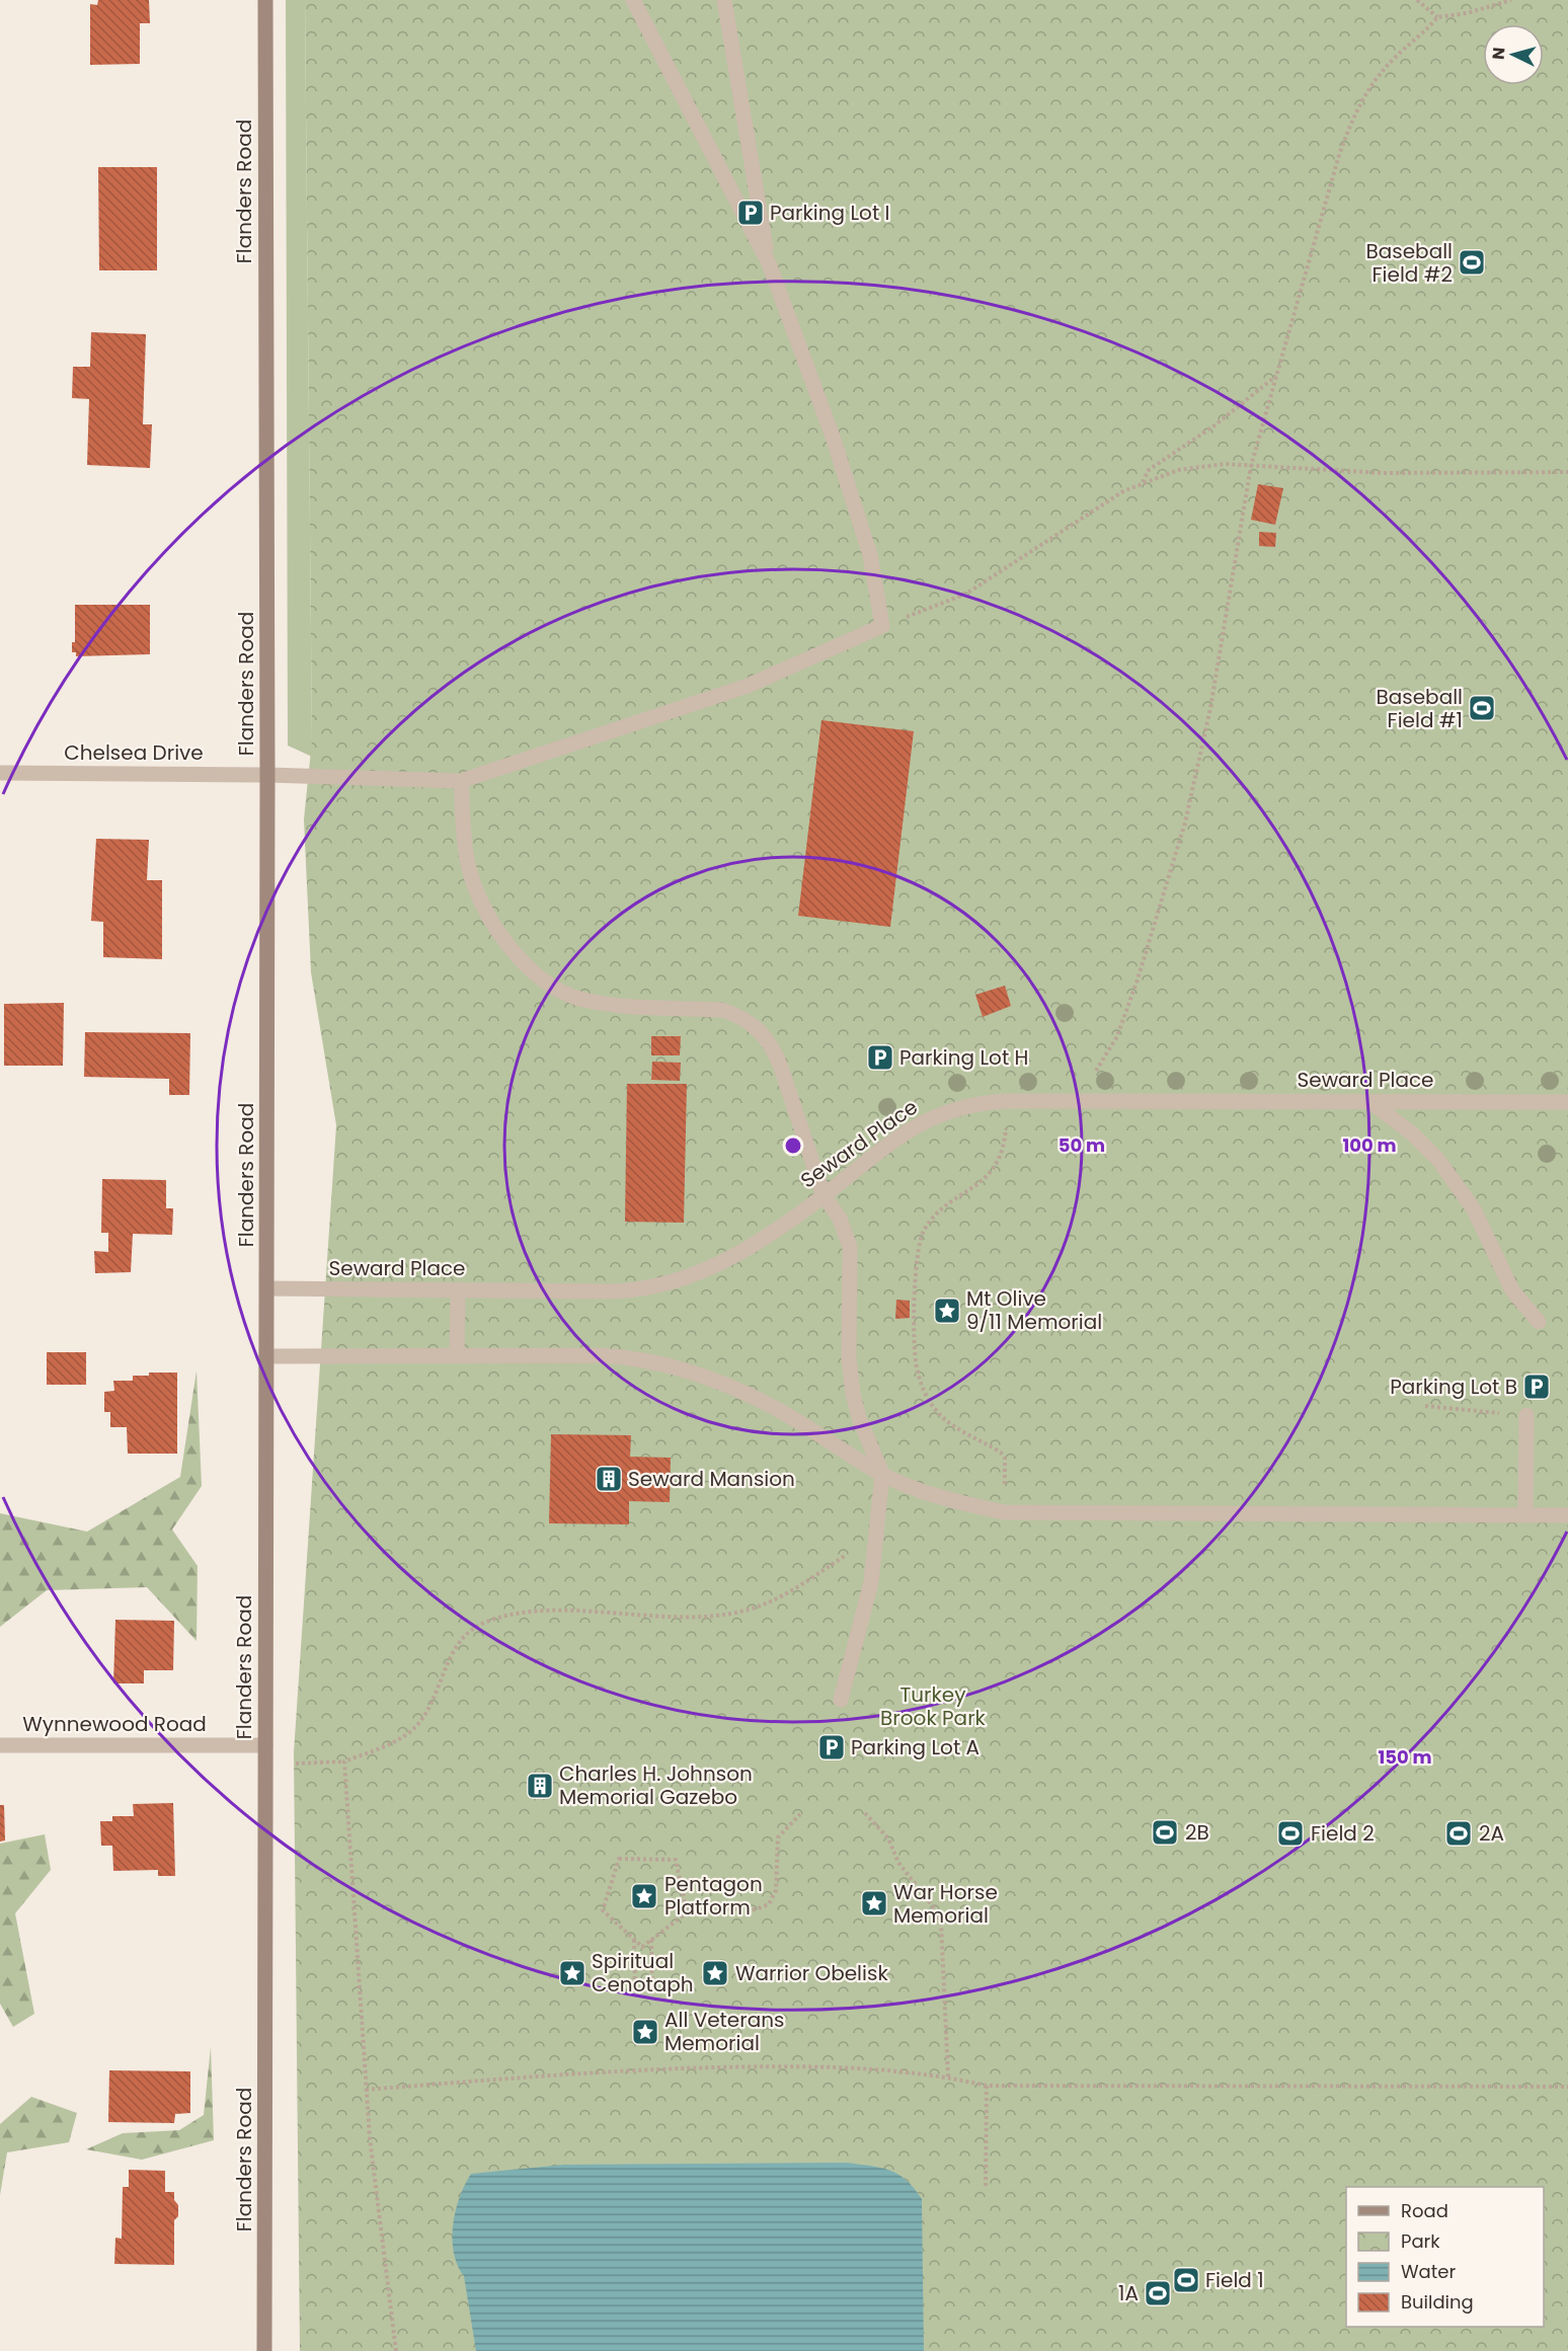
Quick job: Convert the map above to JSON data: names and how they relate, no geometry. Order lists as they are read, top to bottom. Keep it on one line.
{"streets":{"main road":["Flanders Road"],"street":["Chelsea Drive","Seward Place","Wynnewood Road"]},"crossings":[["Flanders Road","Chelsea Drive"],["Flanders Road","Seward Place"],["Flanders Road","Wynnewood Road"]],"parks":["Turkey Brook Park"],"places":{"parking":["Parking Lot I","Parking Lot H","Parking Lot B","Parking Lot A"],"sports":["Baseball Field #2","Baseball Field #1","2B","Field 2","2A","Field 1","1A"],"place":["Mt Olive 9/11 Memorial","Pentagon Platform","War Horse Memorial","Spiritual Cenotaph","Warrior Obelisk","All Veterans Memorial"],"building":["Seward Mansion","Charles H. Johnson Memorial Gazebo"]},"legend":["Road","Park","Water","Building"],"north":"left","rings":["50 m","100 m","150 m"]}
